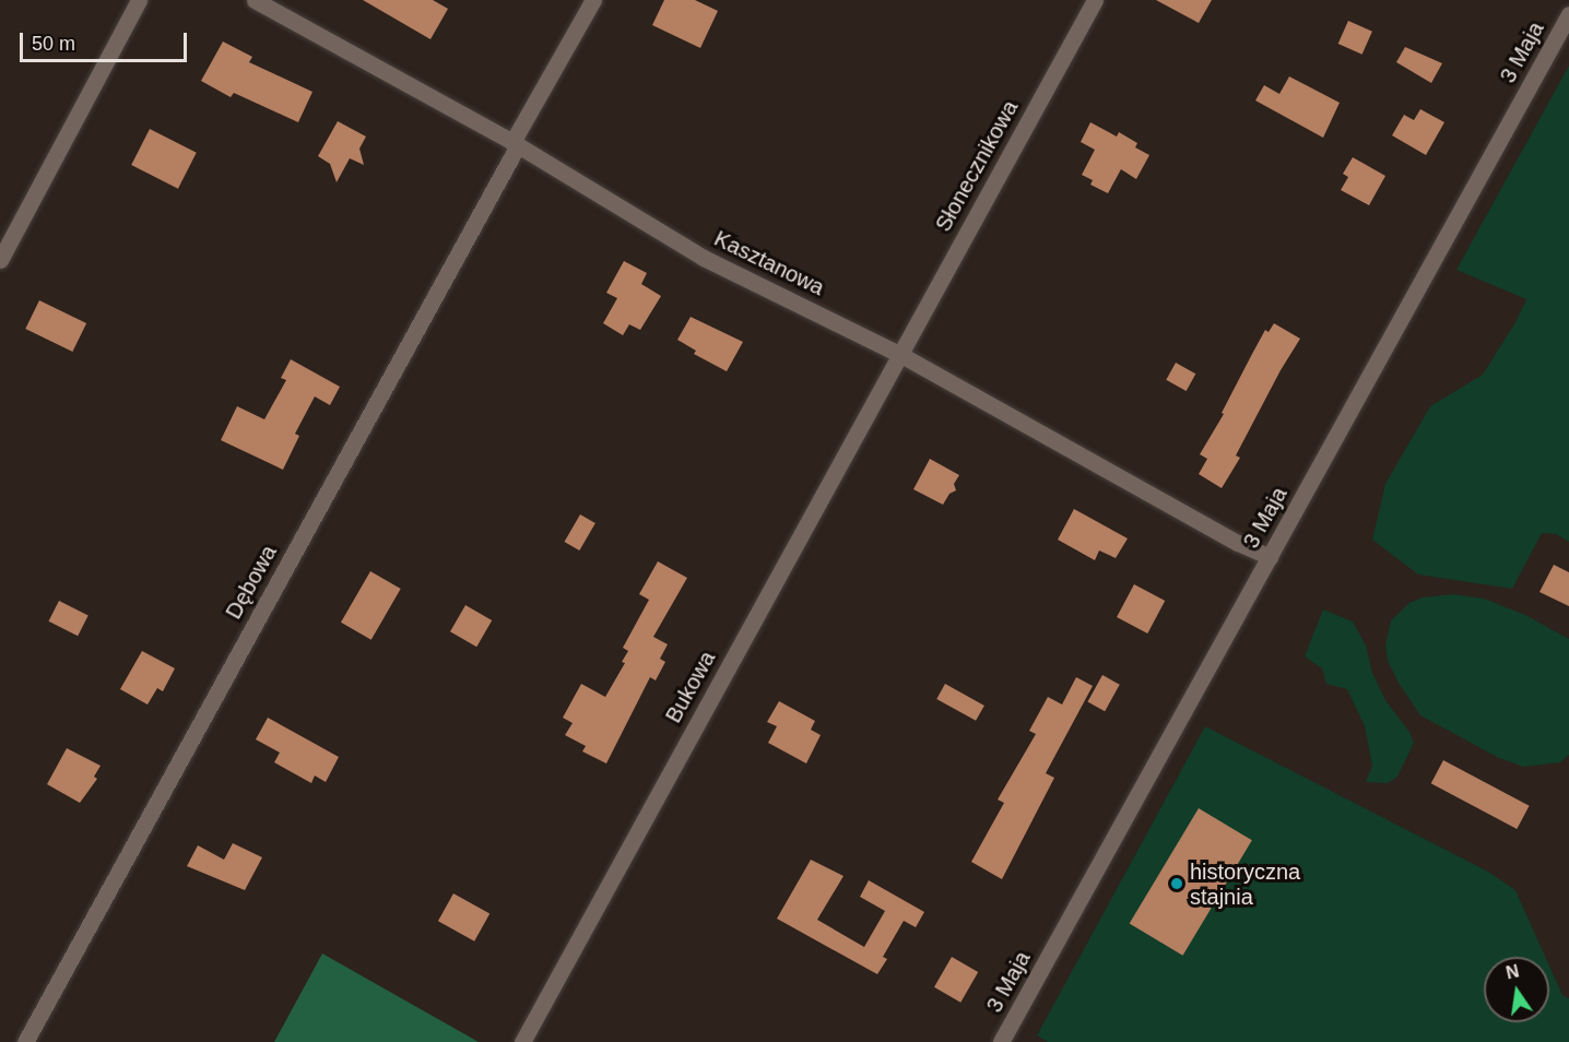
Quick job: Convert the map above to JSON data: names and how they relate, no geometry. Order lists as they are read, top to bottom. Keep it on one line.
{"streets":{"street":["3 Maja","Słonecznikowa","Kasztanowa","Dębowa","Bukowa"]},"crossings":[["3 Maja","Kasztanowa"],["Słonecznikowa","Kasztanowa"],["Słonecznikowa","Bukowa"],["Kasztanowa","Dębowa"],["Kasztanowa","Bukowa"]],"places":["historyczna stajnia"],"scale_bar":"50 m","north":"top"}
